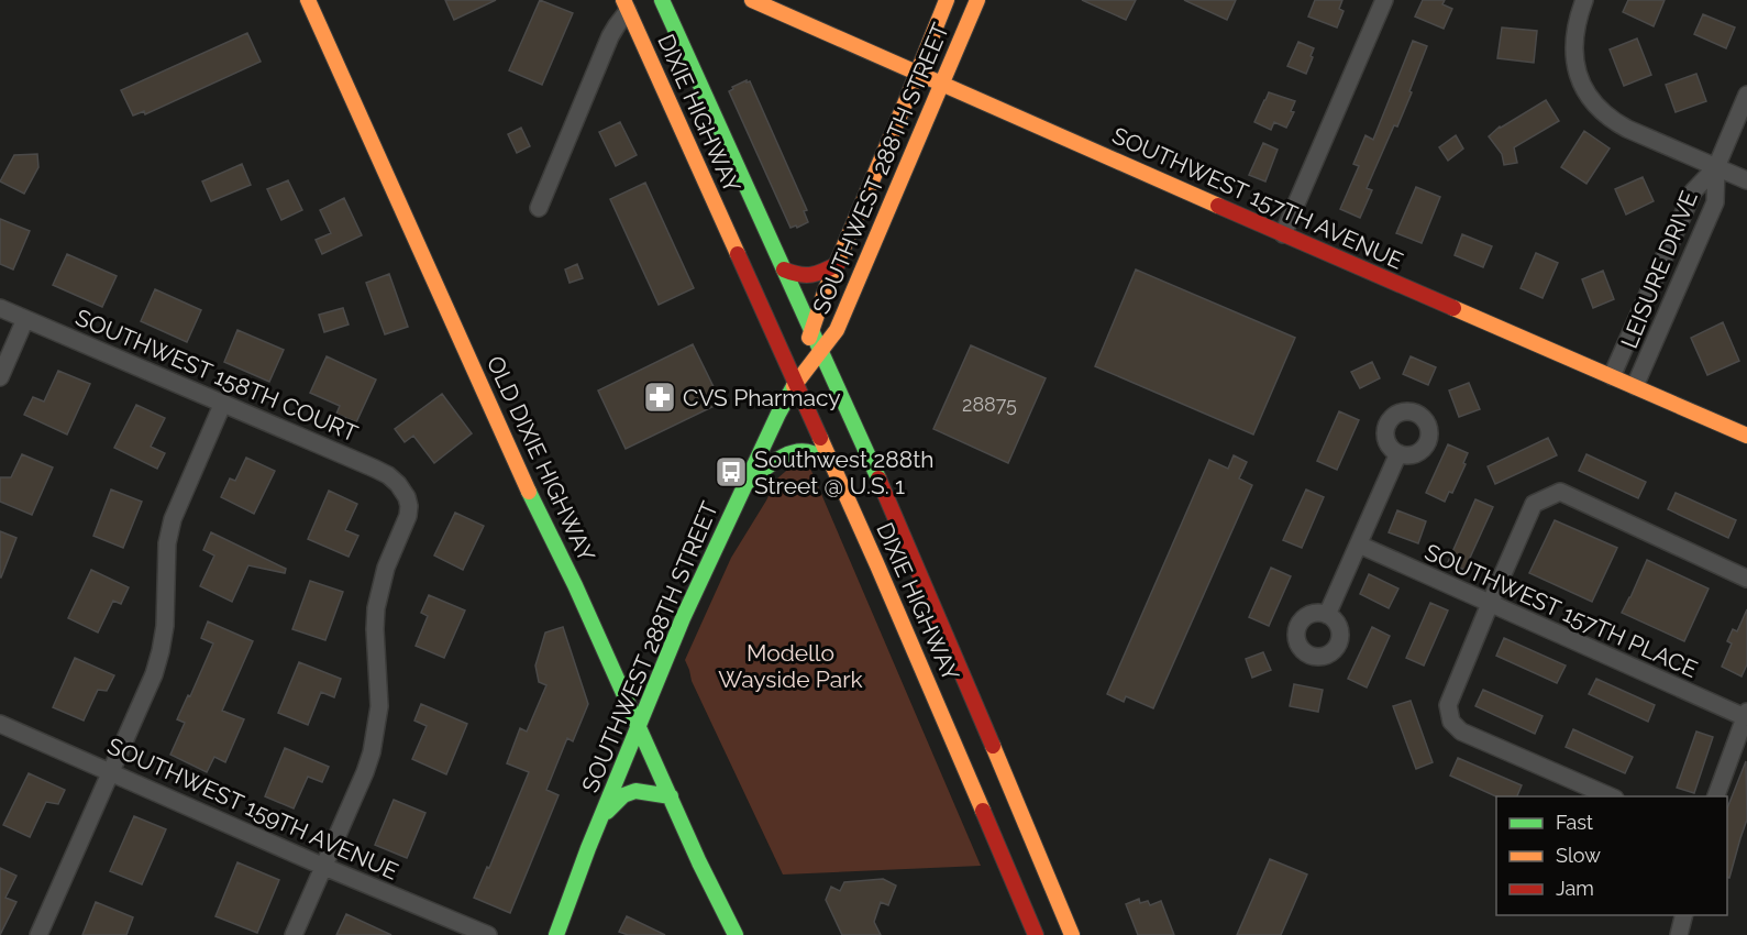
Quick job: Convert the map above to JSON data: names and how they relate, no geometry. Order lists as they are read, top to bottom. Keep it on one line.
{"streets":{"main road":["DIXIE HIGHWAY","SOUTHWEST 288TH STREET","SOUTHWEST 157TH AVENUE","OLD DIXIE HIGHWAY"],"street":["LEISURE DRIVE","SOUTHWEST 158TH COURT","SOUTHWEST 157TH PLACE","SOUTHWEST 159TH AVENUE"]},"crossings":[["DIXIE HIGHWAY","SOUTHWEST 288TH STREET"],["SOUTHWEST 288TH STREET","SOUTHWEST 157TH AVENUE"],["SOUTHWEST 288TH STREET","OLD DIXIE HIGHWAY"],["SOUTHWEST 157TH AVENUE","LEISURE DRIVE"],["SOUTHWEST 158TH COURT","SOUTHWEST 159TH AVENUE"]],"parks":["Modello Wayside Park"],"places":{"pharmacy":["CVS Pharmacy"],"bus stop":["Southwest 288th Street @ U.S. 1"]},"house_numbers":["28875"],"legend":["Fast","Slow","Jam"]}
